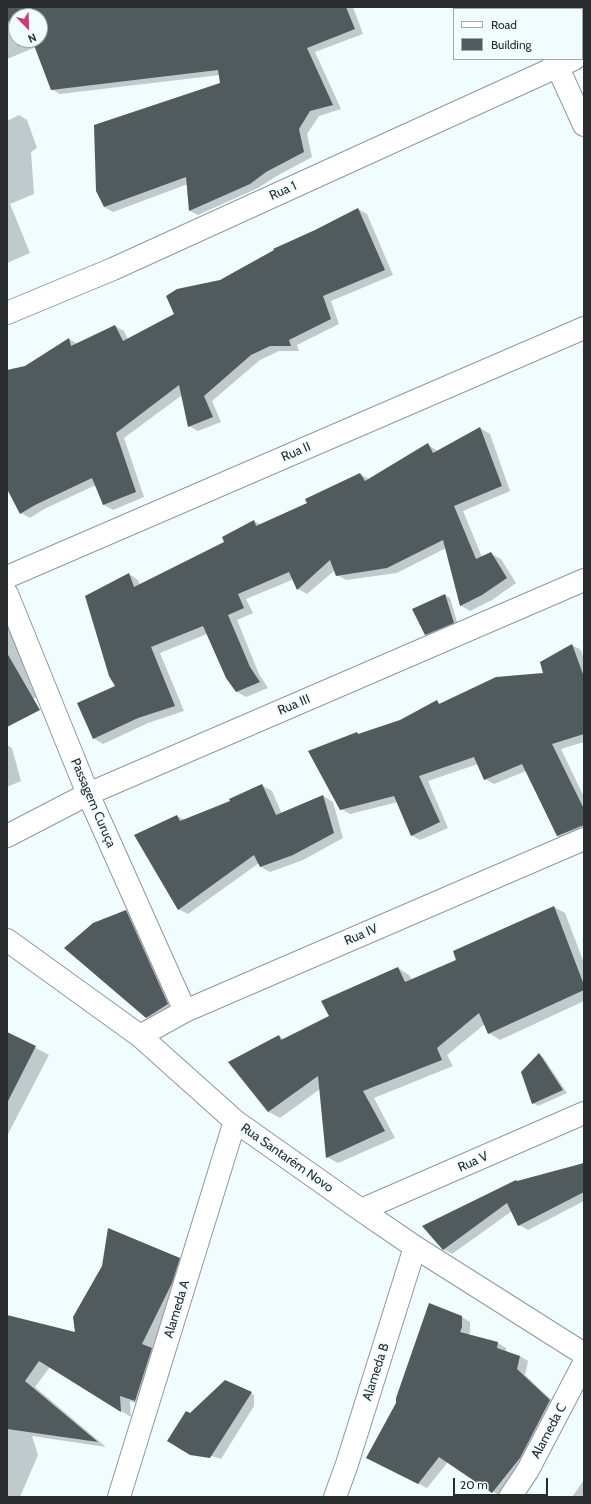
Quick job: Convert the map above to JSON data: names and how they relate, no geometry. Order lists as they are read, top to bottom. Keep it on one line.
{"streets":{"street":["Rua 1","Rua II","Rua III","Passagem Curuça","Rua IV","Rua Santarém Novo","Rua V","Alameda A","Alameda B","Alameda C"]},"crossings":[["Rua III","Passagem Curuça"],["Passagem Curuça","Rua IV"],["Rua IV","Rua Santarém Novo"],["Rua Santarém Novo","Rua V"],["Rua Santarém Novo","Alameda A"],["Rua Santarém Novo","Alameda B"]],"legend":["Road","Building"],"scale_bar":"20 m","north":"bottom right"}
